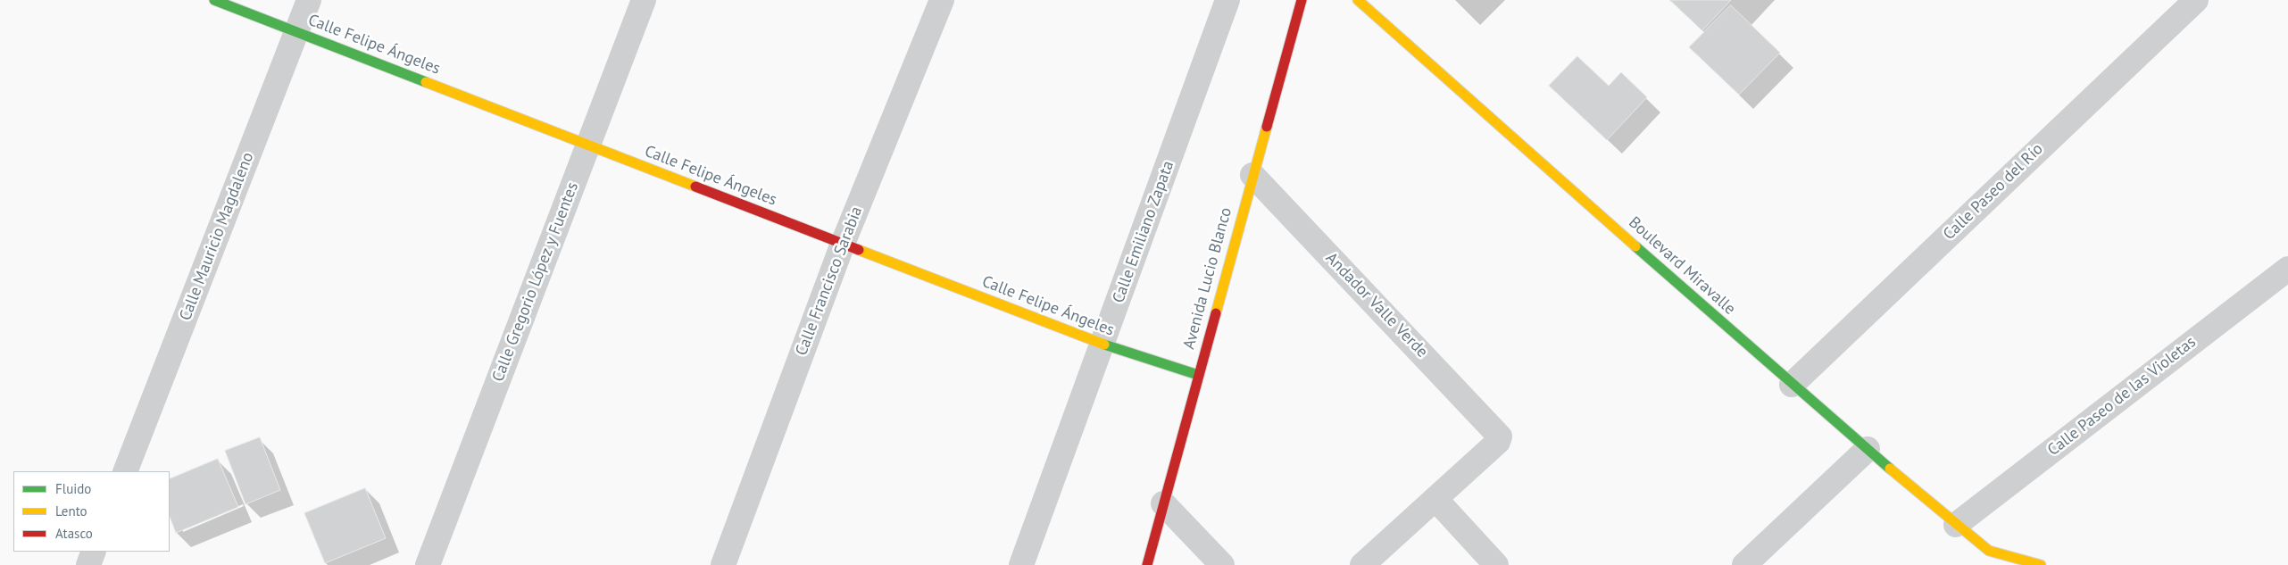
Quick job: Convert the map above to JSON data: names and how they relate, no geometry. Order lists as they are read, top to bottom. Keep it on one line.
{"streets":{"street":["Calle Felipe Ángeles","Calle Paseo del Río","Calle Emiliano Zapata","Calle Mauricio Magdaleno","Boulevard Miravalle","Avenida Lucio Blanco","Calle Francisco Sarabia","Calle Gregorio López y Fuentes","Andador Valle Verde","Calle Paseo de las Violetas"]},"crossings":[["Calle Felipe Ángeles","Calle Emiliano Zapata"],["Calle Felipe Ángeles","Calle Mauricio Magdaleno"],["Calle Felipe Ángeles","Avenida Lucio Blanco"],["Calle Felipe Ángeles","Calle Francisco Sarabia"],["Calle Felipe Ángeles","Calle Gregorio López y Fuentes"],["Calle Paseo del Río","Boulevard Miravalle"],["Boulevard Miravalle","Calle Paseo de las Violetas"],["Avenida Lucio Blanco","Andador Valle Verde"]],"legend":["Fluido","Lento","Atasco"]}
